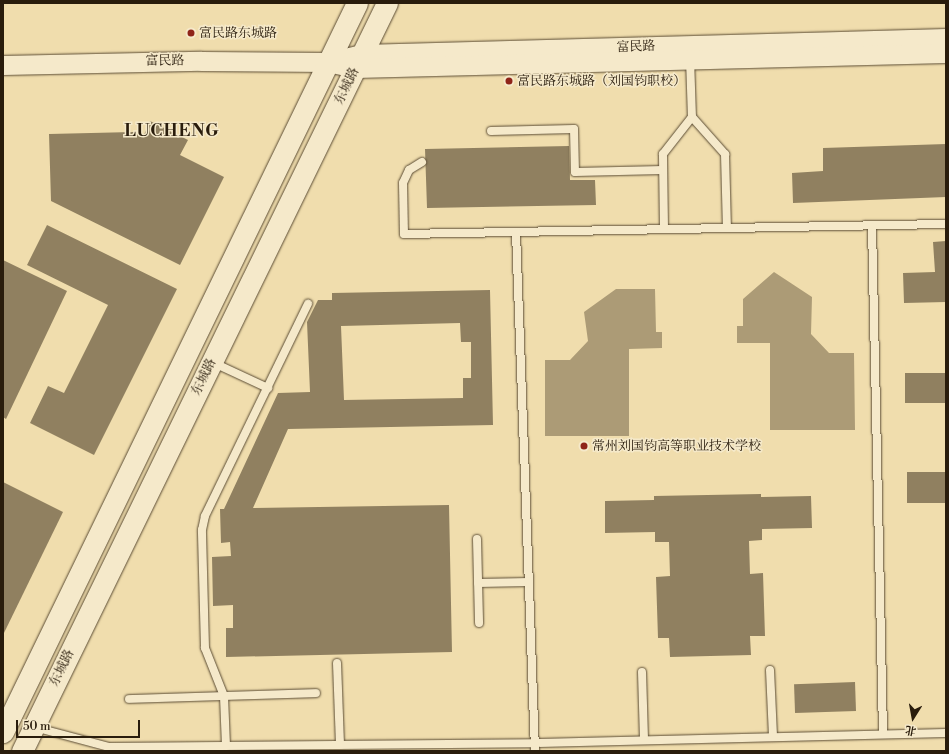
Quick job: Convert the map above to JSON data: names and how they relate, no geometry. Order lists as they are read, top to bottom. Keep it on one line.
{"streets":{"main road":["东城路"],"street":["富民路"]},"crossings":[["富民路","东城路"]],"districts":["LUCHENG"],"places":["富民路东城路","富民路东城路（刘国钧职校）","常州刘国钧高等职业技术学校"],"scale_bar":"50 m","north":"bottom"}
